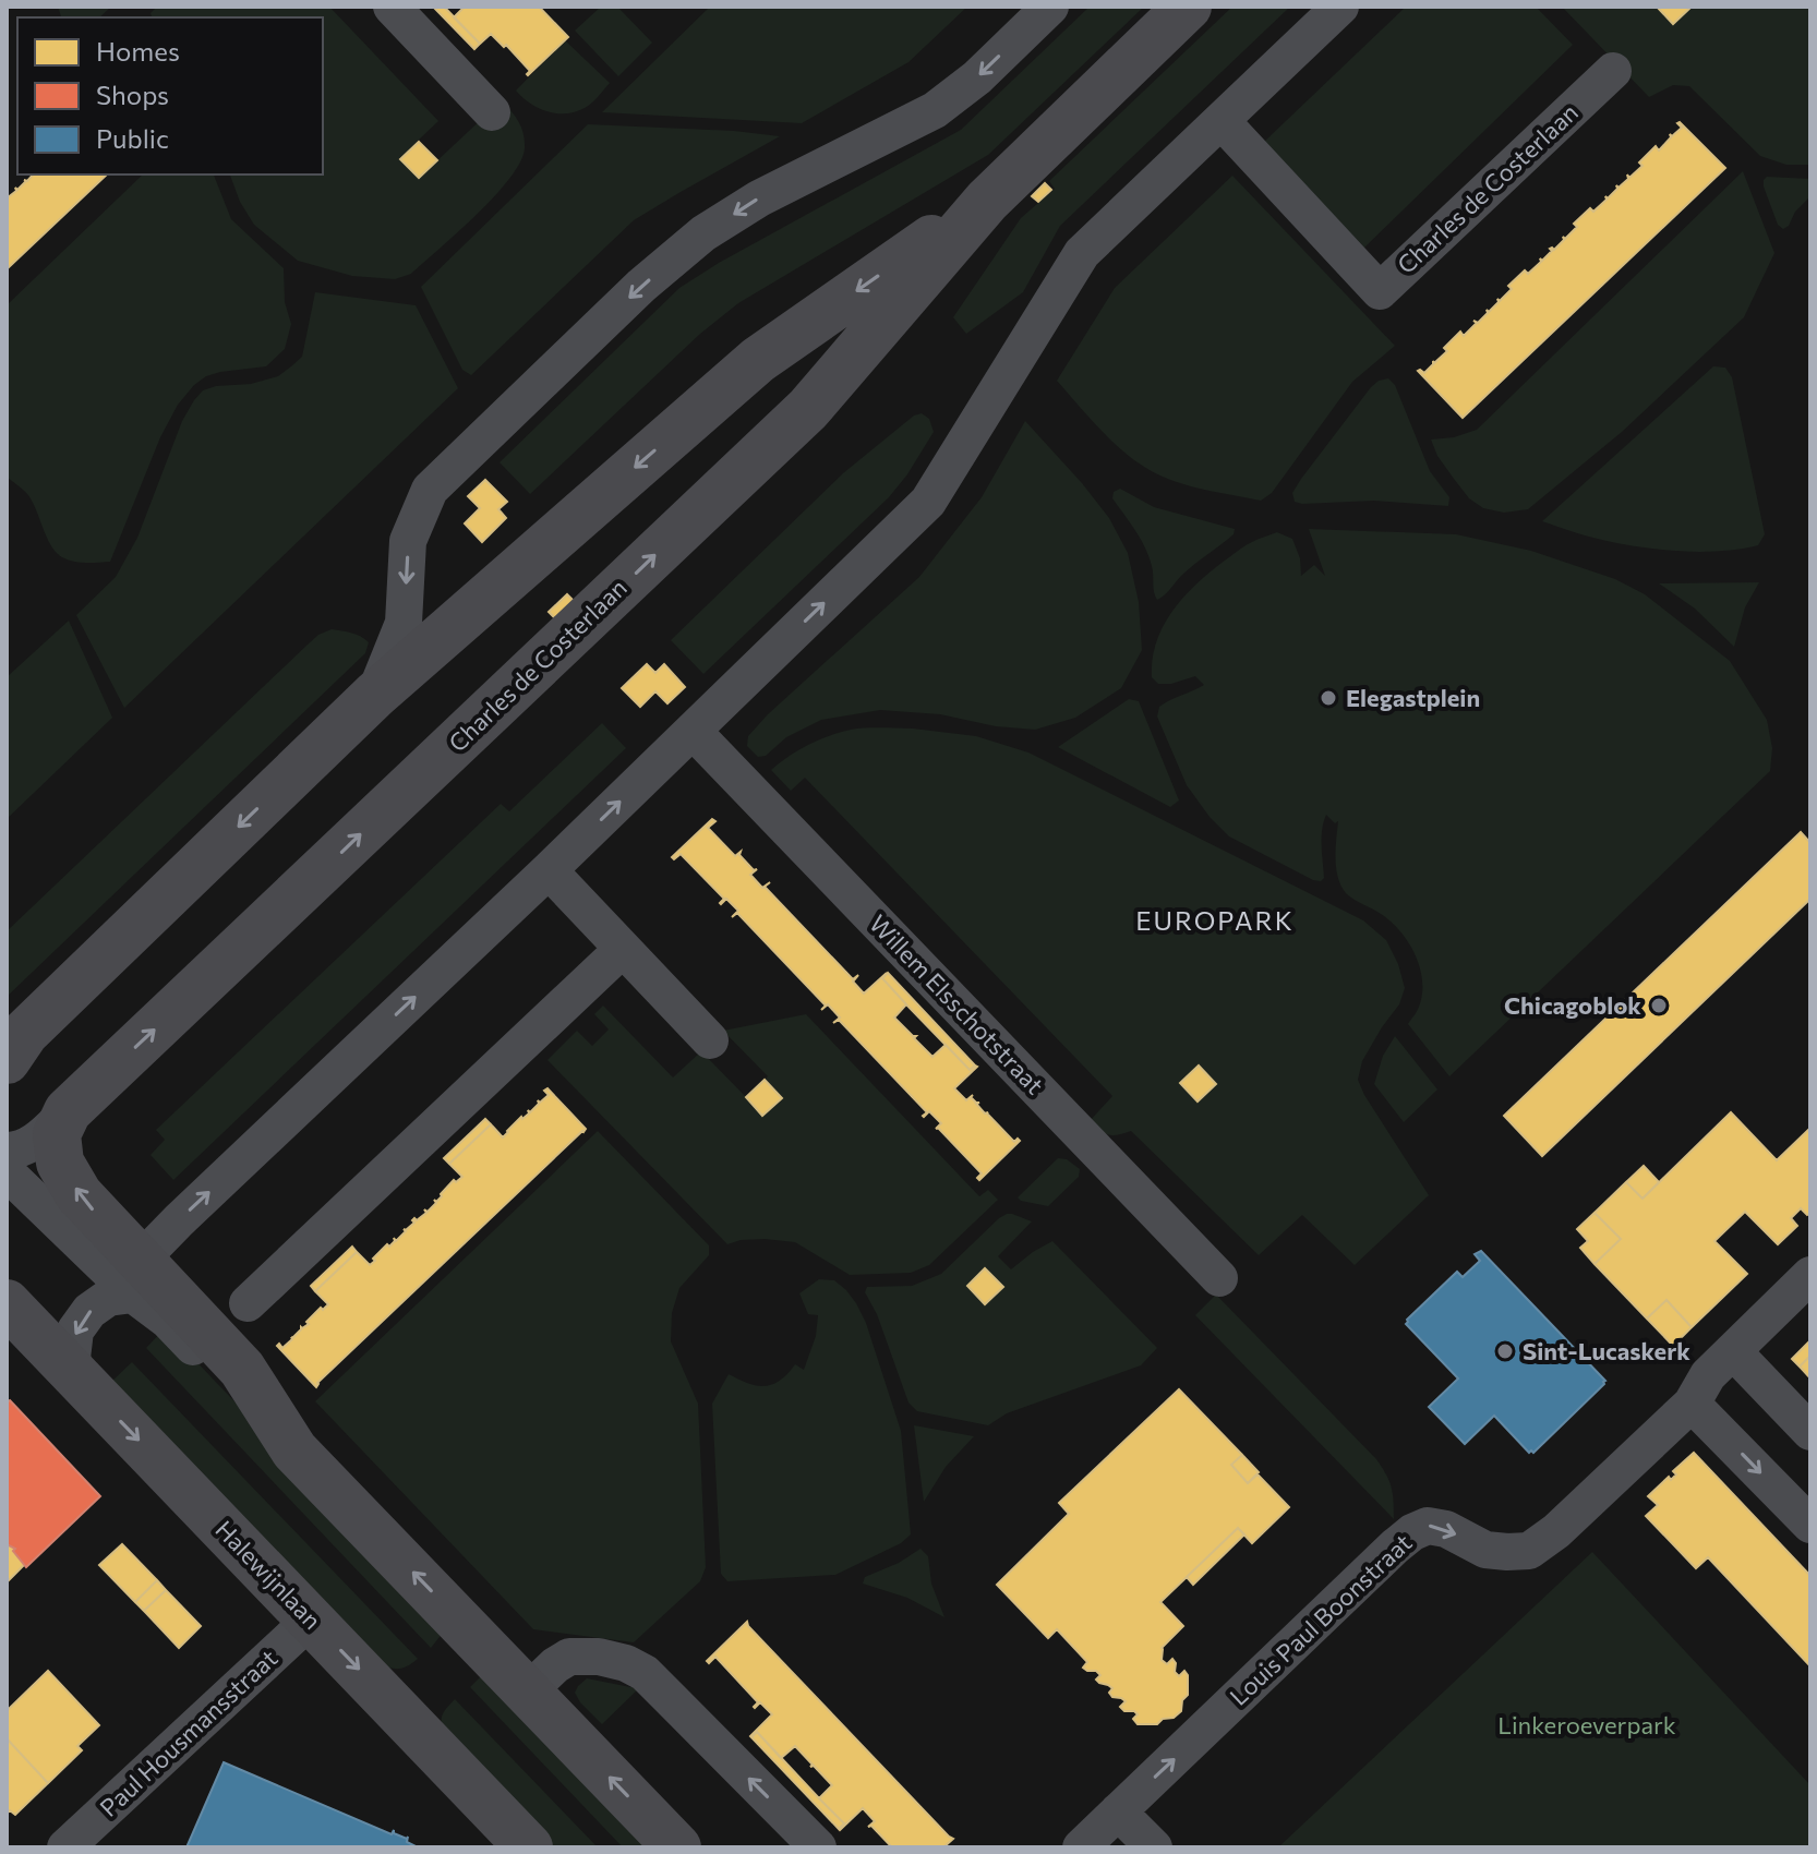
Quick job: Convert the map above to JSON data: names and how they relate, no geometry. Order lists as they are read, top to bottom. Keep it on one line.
{"streets":{"main road":["Charles de Costerlaan","Halewijnlaan"],"street":["Willem Elsschotstraat","Louis Paul Boonstraat","Paul Housmansstraat"]},"crossings":[["Halewijnlaan","Paul Housmansstraat"]],"one_way":["Louis Paul Boonstraat"],"districts":["EUROPARK"],"parks":["Linkeroeverpark"],"places":["Elegastplein","Chicagoblok","Sint-Lucaskerk"],"legend":["Homes","Shops","Public"]}
